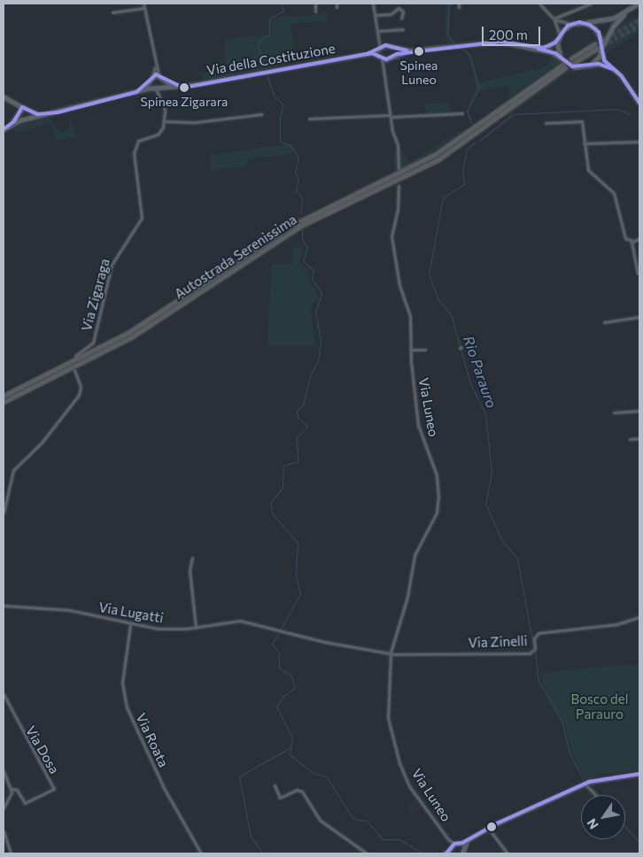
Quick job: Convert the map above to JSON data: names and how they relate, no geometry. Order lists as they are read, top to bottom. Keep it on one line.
{"streets":{"highway":["Autostrada Serenissima"],"main road":["Via della Costituzione"],"street":["Via Zigaraga","Via Luneo","Via Lugatti","Via Zinelli","Via Roata","Via Dosa"]},"crossings":[["Via Luneo","Via Lugatti"],["Via Luneo","Via Zinelli"],["Via Lugatti","Via Zinelli"],["Via Lugatti","Via Roata"]],"water":["Rio Parauro"],"parks":["Bosco del Parauro"],"places":["Spinea Luneo","Spinea Zigarara"],"scale_bar":"200 m","north":"bottom left"}
